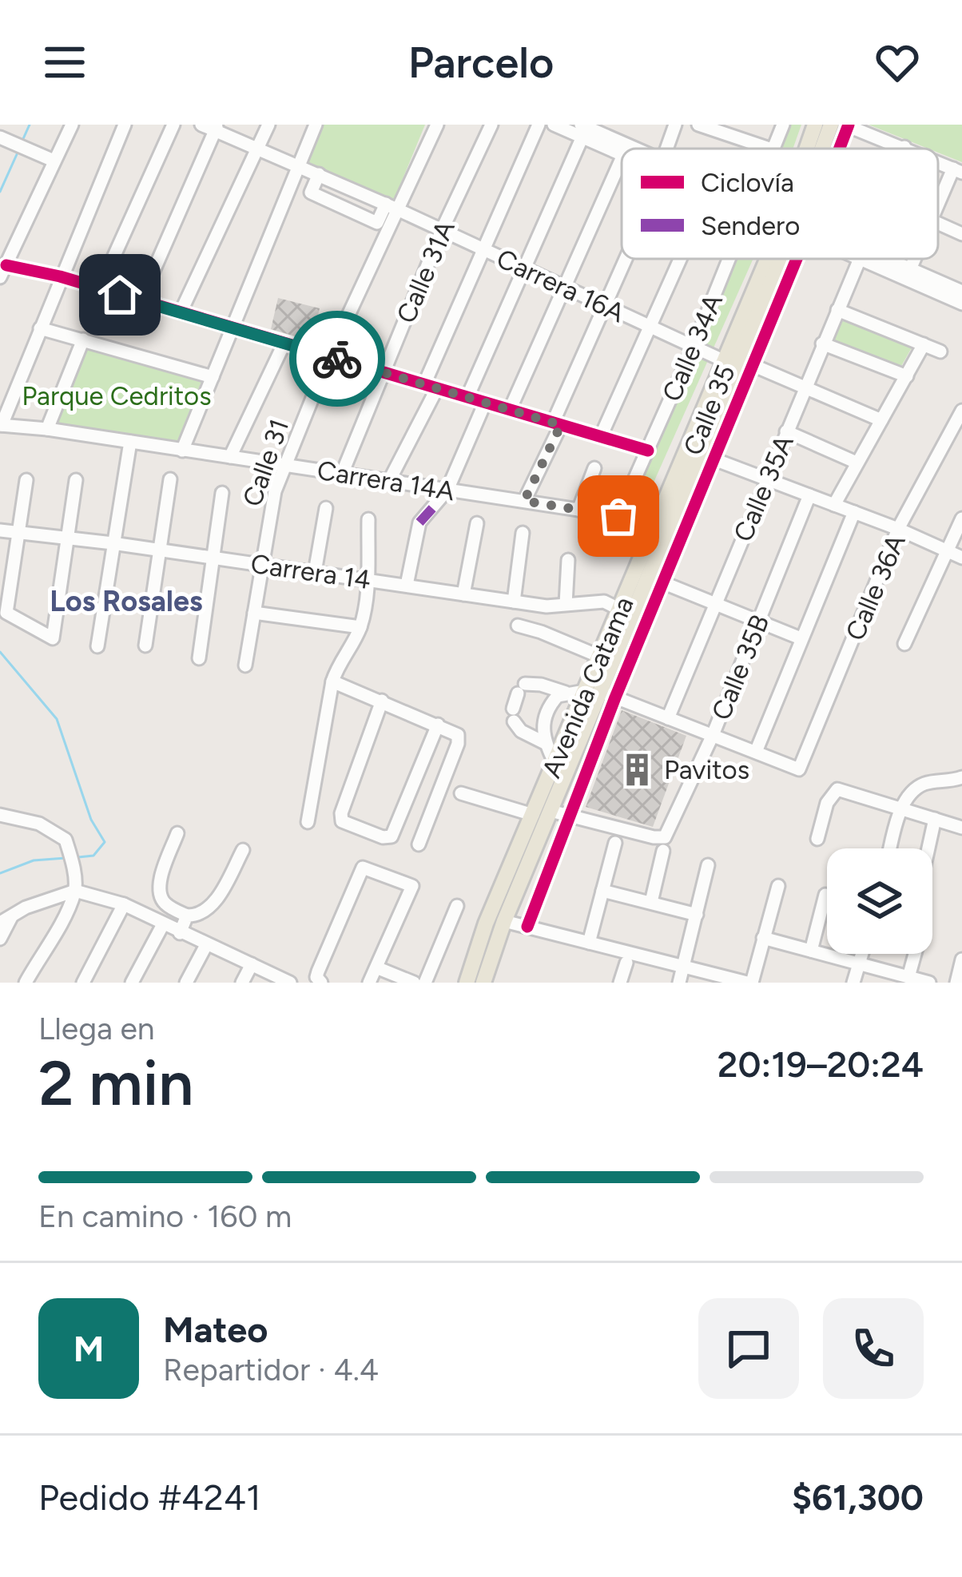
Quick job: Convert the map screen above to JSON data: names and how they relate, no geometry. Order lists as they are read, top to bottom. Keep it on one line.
{"streets":{"main road":["Avenida Catama"],"street":["Calle 31A","Carrera 16A","Calle 34A","Calle 35","Calle 31","Carrera 14A","Calle 35A","Carrera 14","Calle 36A","Calle 35B"]},"crossings":[["Calle 31A","Carrera 16A"],["Calle 31A","Carrera 14A"],["Carrera 16A","Calle 34A"],["Carrera 16A","Calle 35"],["Carrera 16A","Calle 31"],["Carrera 16A","Calle 35A"],["Carrera 16A","Avenida Catama"],["Calle 34A","Carrera 14A"],["Calle 35","Avenida Catama"],["Calle 31","Carrera 14A"],["Calle 31","Carrera 14"],["Carrera 14A","Avenida Catama"],["Carrera 14","Avenida Catama"]],"districts":["Los Rosales"],"parks":["Parque Cedritos"],"places":{"building":["Pavitos"]},"legend":["Ciclovía","Sendero"],"page":{"header":"Parcelo","heading":["2 min","Llega en","20:19–20:24"],"panel":["Mateo","Repartidor · 4.4","Pedido #4241","$61,300"],"bar":"En camino · 160 m","round":"M"}}
